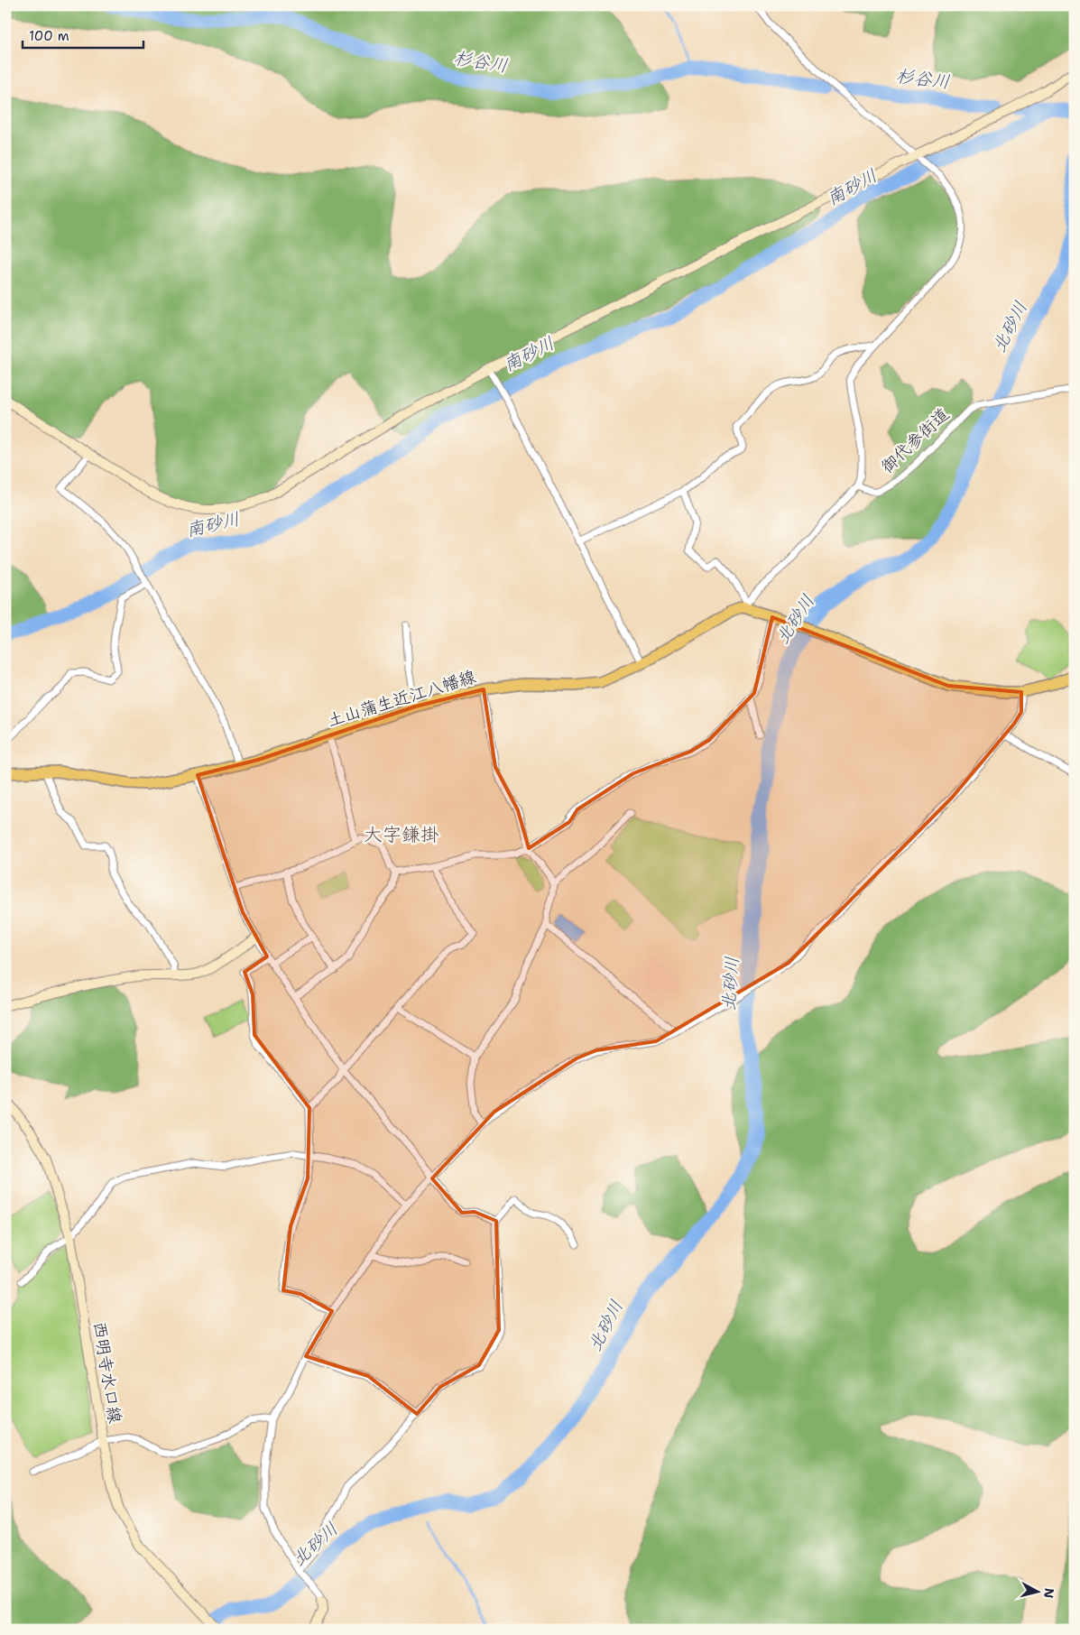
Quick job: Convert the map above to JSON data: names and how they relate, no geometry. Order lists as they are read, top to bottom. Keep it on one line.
{"streets":{"main road":["土山蒲生近江八幡線"],"street":["御代参街道","西明寺水口線"]},"districts":["大字鎌掛"],"water":["杉谷川","南砂川","北砂川"],"scale_bar":"100 m","north":"right"}
